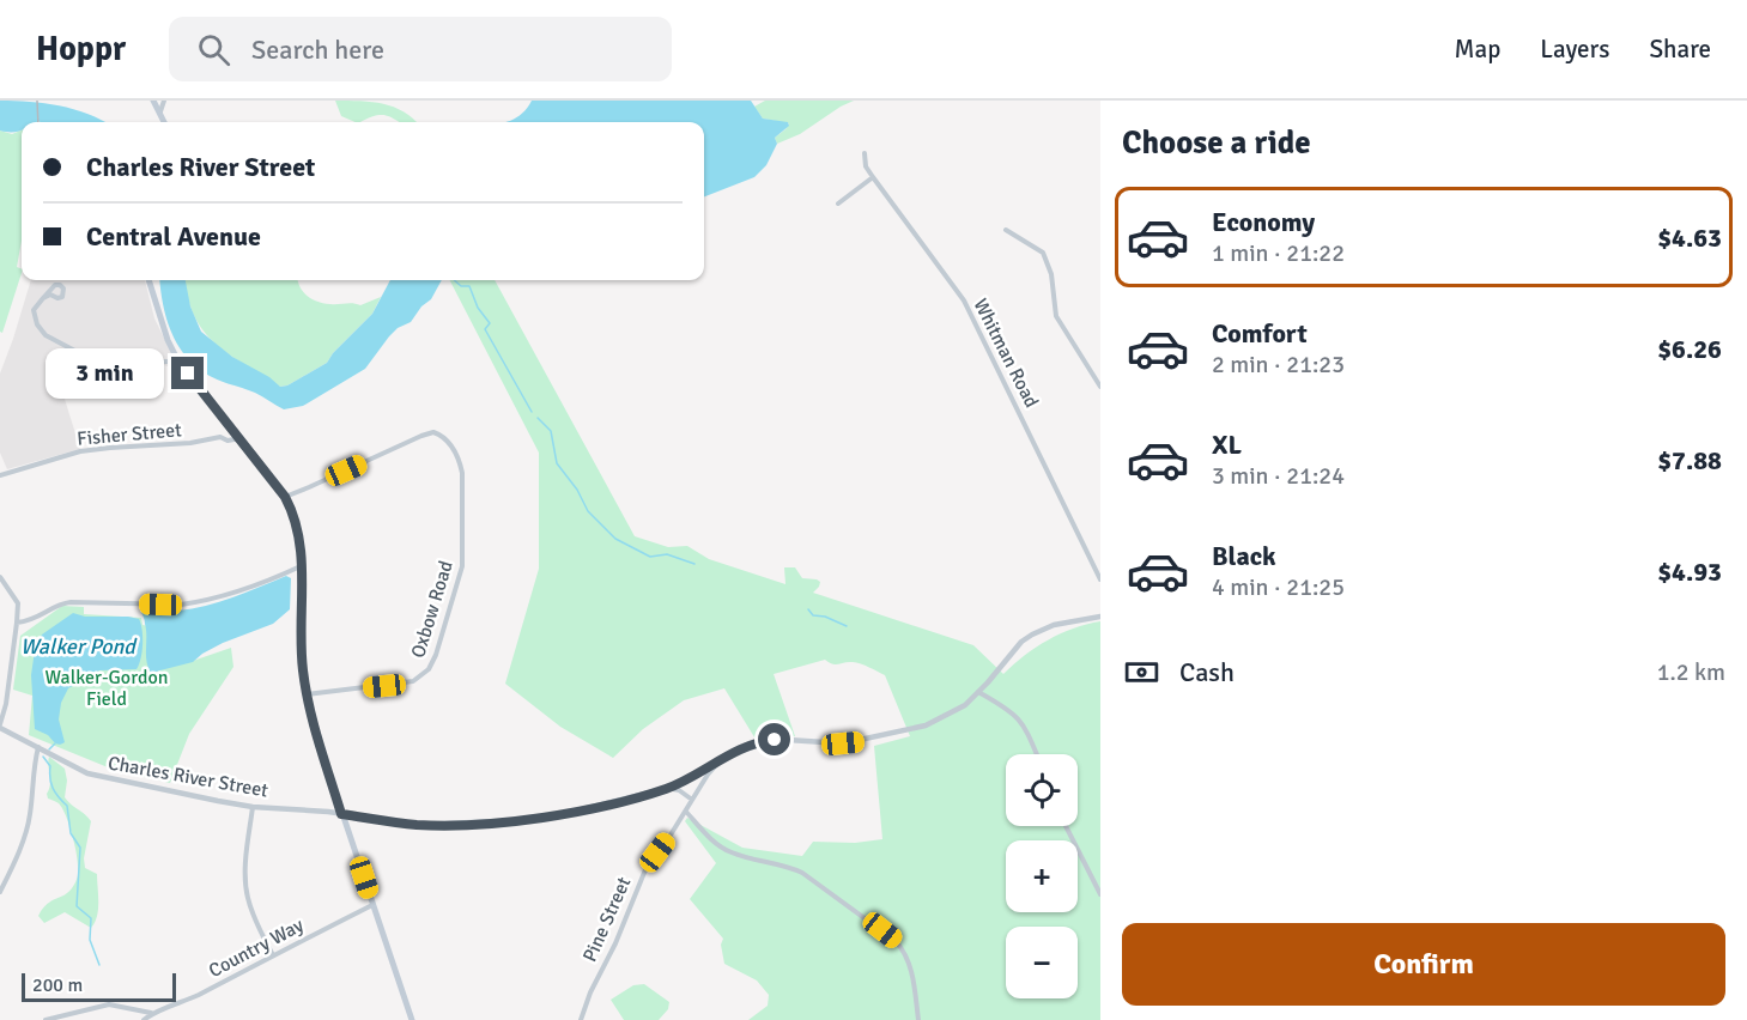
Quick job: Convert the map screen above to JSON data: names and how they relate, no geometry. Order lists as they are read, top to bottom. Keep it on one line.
{"streets":{"street":["Whitman Road","Fisher Street","Oxbow Road","Charles River Street","Pine Street","Country Way"]},"crossings":[["Charles River Street","Pine Street"]],"water":["Walker Pond"],"parks":["Walker-Gordon Field"],"scale_bar":"200 m","page":{"header":"Hoppr","search":"Search here","nav":["Map","Layers","Share"],"heading":"Choose a ride","banner":["Charles River Street","Central Avenue"],"list":[{"name":"Economy","note":"1 min · 21:22","value":"$4.63"},{"name":"Comfort","note":"2 min · 21:23","value":"$6.26"},{"name":"XL","note":"3 min · 21:24","value":"$7.88"},{"name":"Black","note":"4 min · 21:25","value":"$4.93"}],"bubble":"3 min","pay":["Cash","1.2 km"],"map_buttons":["+","−"],"buttons":"Confirm","scale":"200 m"}}
